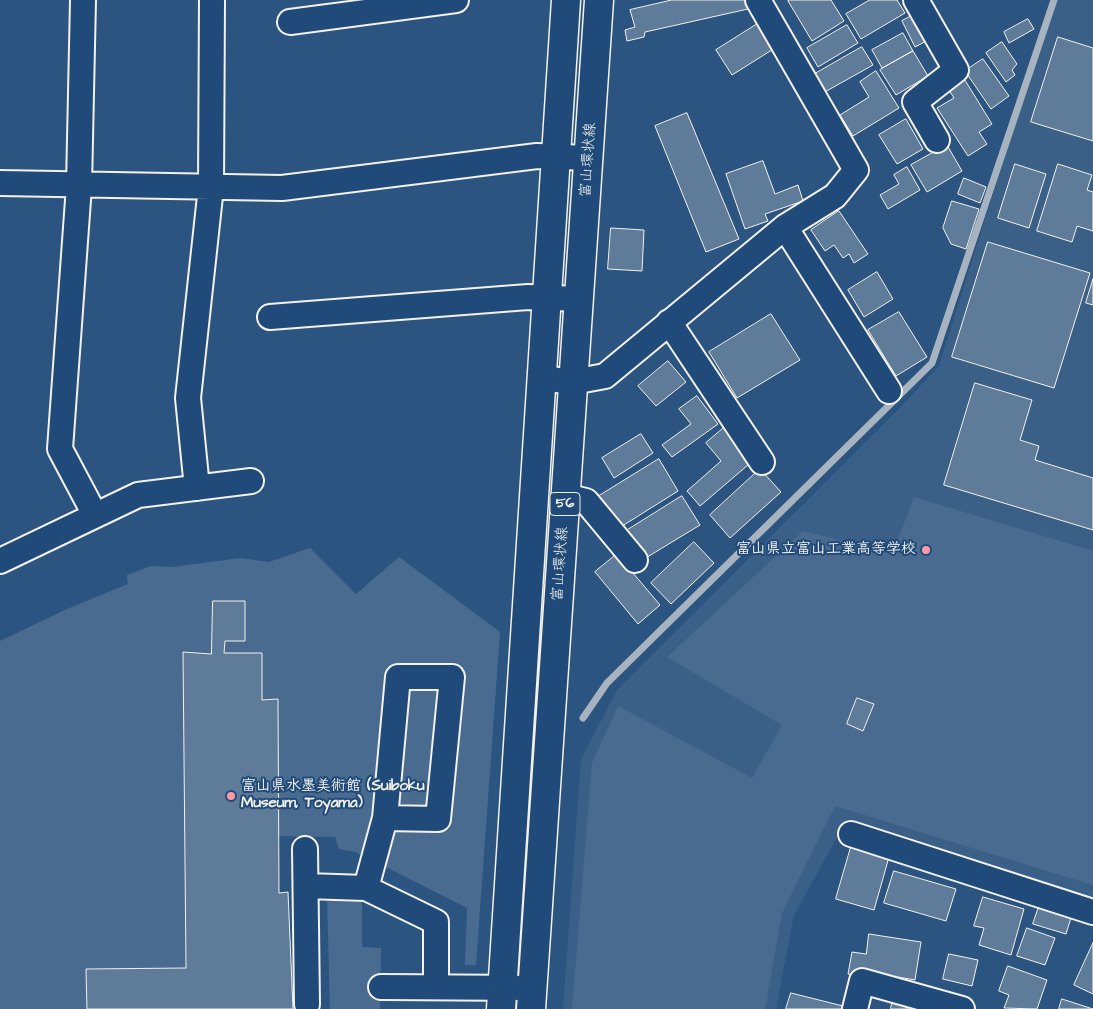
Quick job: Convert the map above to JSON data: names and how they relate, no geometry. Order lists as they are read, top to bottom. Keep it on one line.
{"streets":{"main road":["富山環状線","56"]},"places":["富山県立富山工業高等学校","富山県水墨美術館 (Suiboku Museum, Toyama)"]}
